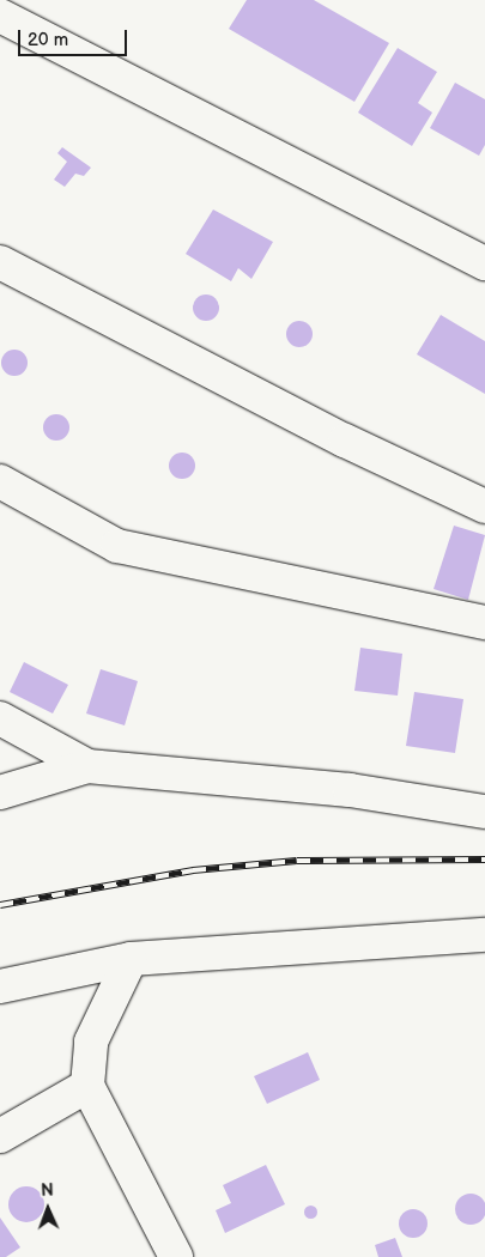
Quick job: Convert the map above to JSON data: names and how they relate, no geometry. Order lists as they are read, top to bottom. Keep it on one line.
{"scale_bar":"20 m","north":"top"}
